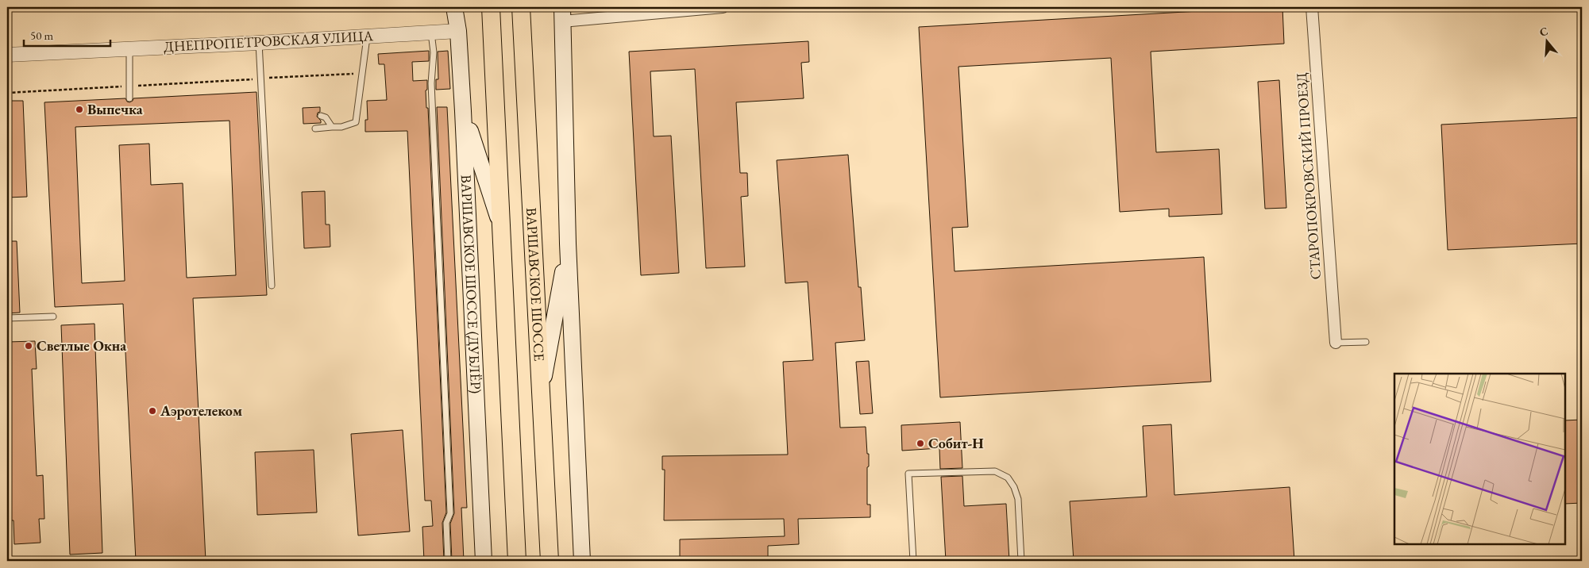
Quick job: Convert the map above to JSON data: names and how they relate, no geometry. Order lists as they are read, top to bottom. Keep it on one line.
{"streets":{"main road":["ВАРШАВСКОЕ ШОССЕ (ДУБЛЁР)","ВАРШАВСКОЕ ШОССЕ"],"street":["ДНЕПРОПЕТРОВСКАЯ УЛИЦА","СТАРОПОКРОВСКИЙ ПРОЕЗД"]},"crossings":[["ДНЕПРОПЕТРОВСКАЯ УЛИЦА","ВАРШАВСКОЕ ШОССЕ (ДУБЛЁР)"]],"places":["Выпечка","Светлые Окна","Аэротелеком","Собит-Н"],"scale_bar":"50 m","north":"top"}
